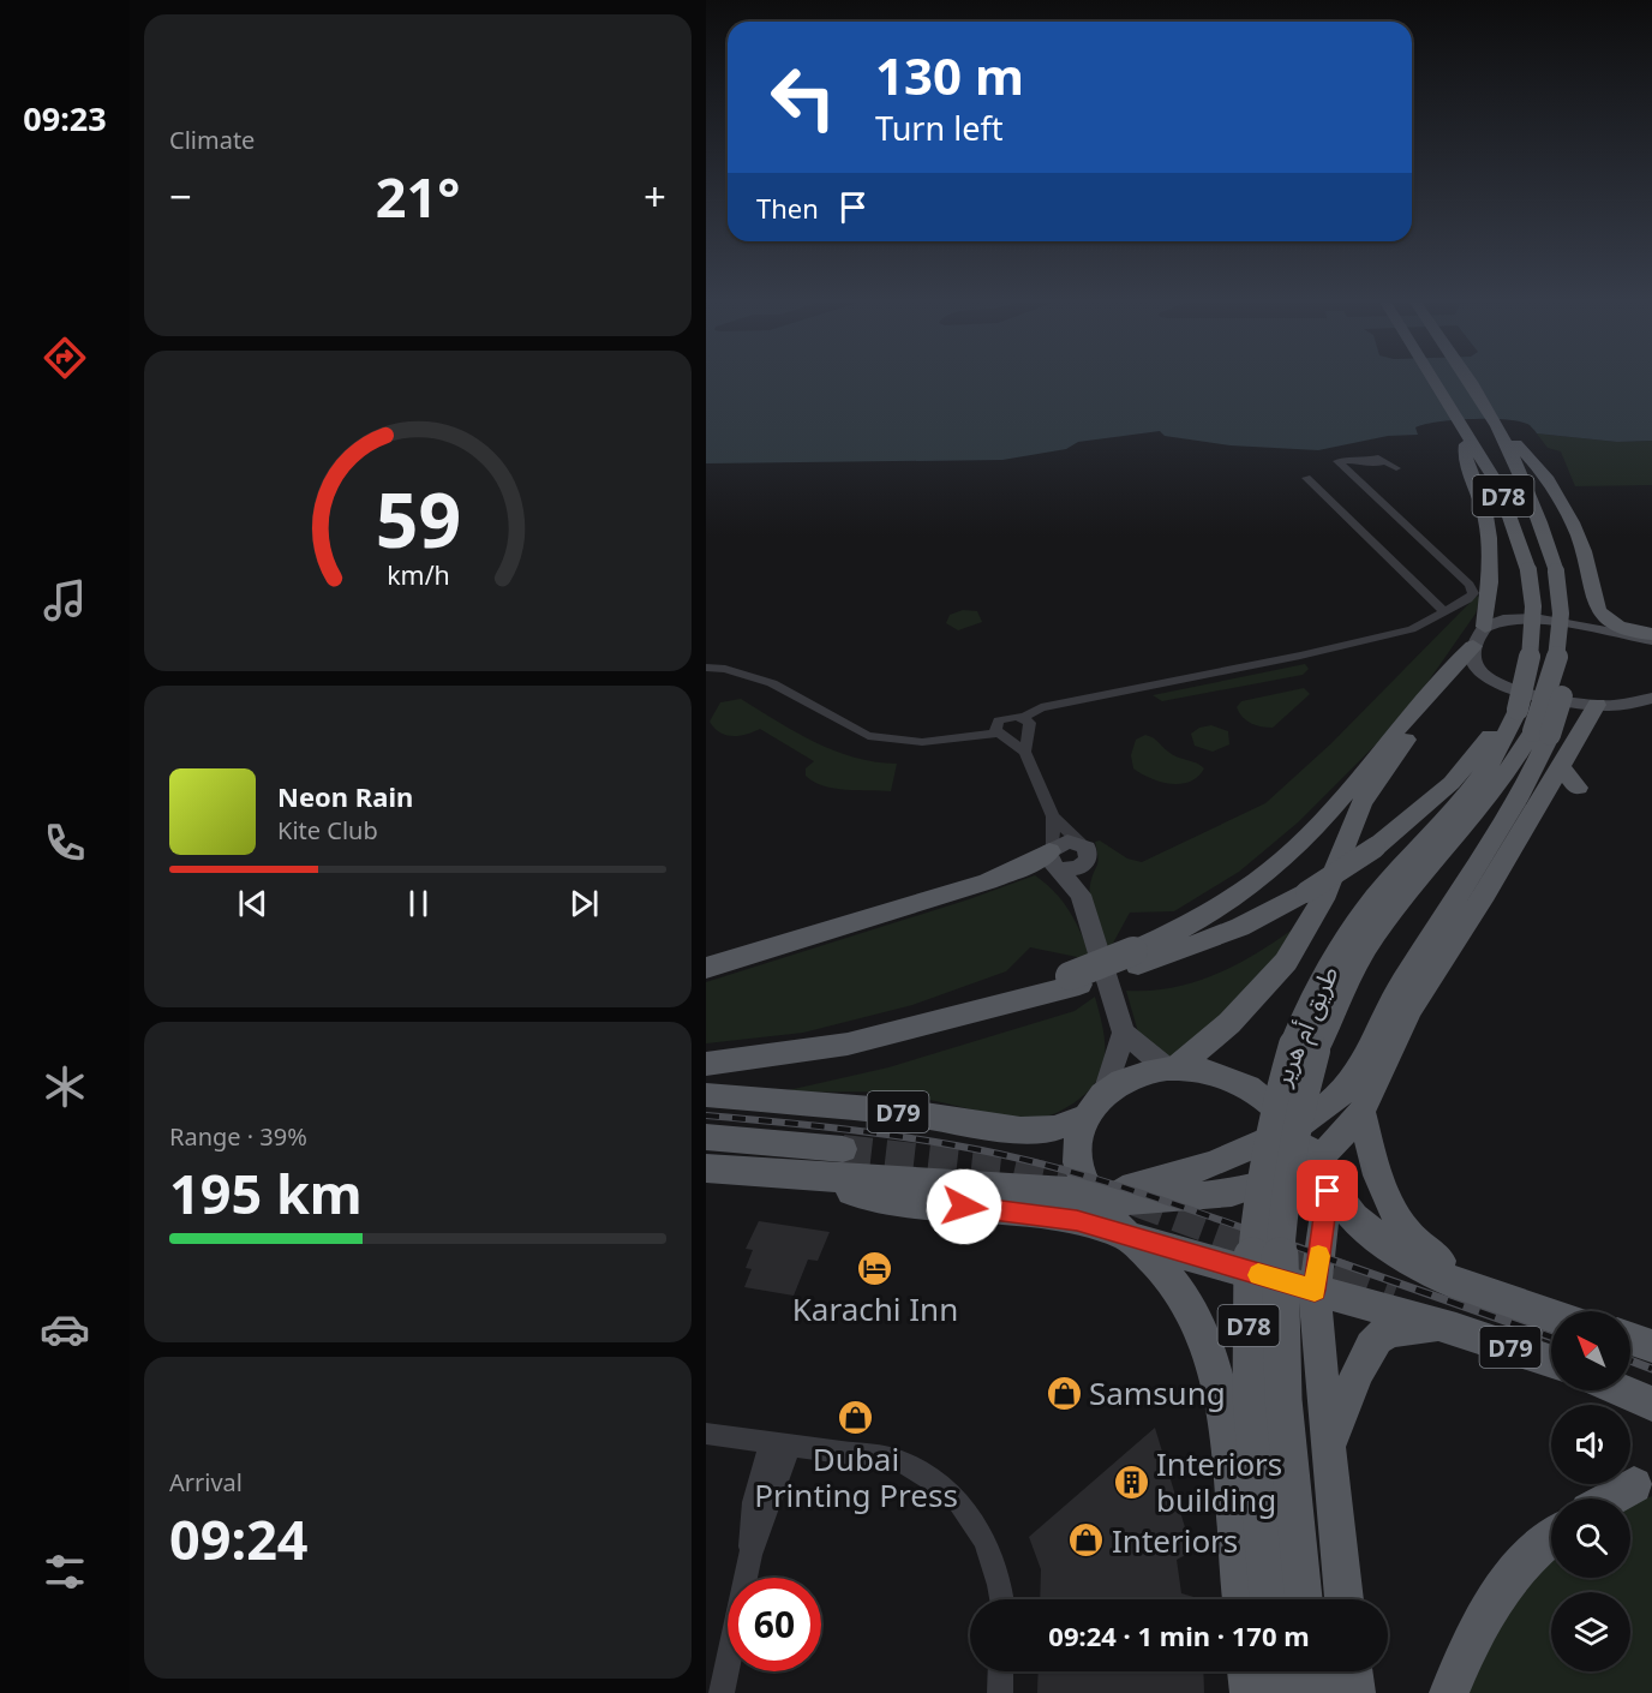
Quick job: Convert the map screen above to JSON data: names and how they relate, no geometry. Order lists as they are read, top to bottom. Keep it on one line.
{"streets":{"main road":["D78","طريق أم هرير","D79"]},"crossings":[["D78","طريق أم هرير"]],"places":{"hotel":["Karachi Inn"],"shop":["Samsung","Dubai Printing Press","Interiors"],"building":["Interiors building"]},"north":"top left","page":{"tabs":"09:23","tile":["Climate",["Range · 39%","195 km"],["Arrival","09:24"]],"turn":["130 m","Turn left"],"heat":["−","21°","+"],"then":"Then","song":["Neon Rain","Kite Club"],"limit":"60","trip":"09:24 · 1 min · 170 m","gauge":["59","km/h"]}}
